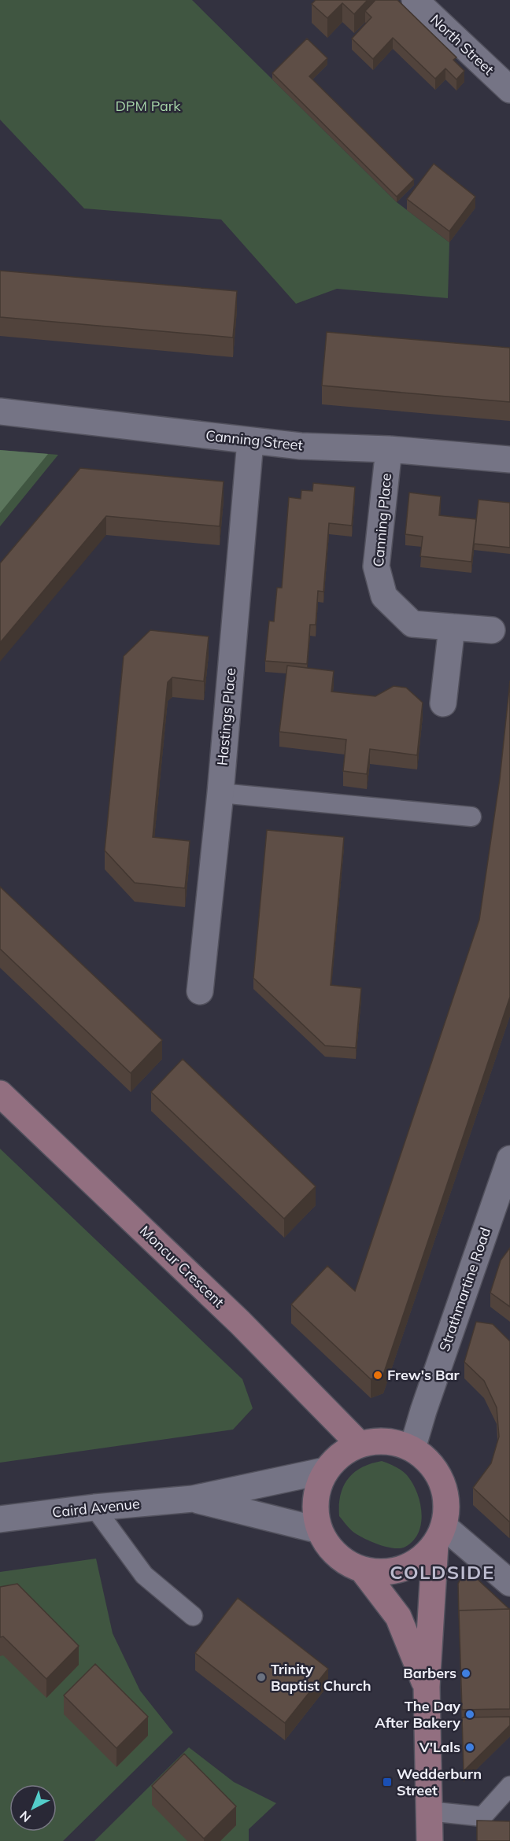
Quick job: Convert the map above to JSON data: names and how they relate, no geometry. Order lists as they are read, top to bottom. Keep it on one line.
{"streets":{"main road":["Moncur Crescent"],"street":["North Street","Canning Street","Canning Place","Hastings Place","Strathmartine Road","Caird Avenue"]},"crossings":[["Canning Street","Canning Place"],["Canning Street","Hastings Place"],["Moncur Crescent","Strathmartine Road"],["Moncur Crescent","Caird Avenue"],["Strathmartine Road","Caird Avenue"]],"districts":["COLDSIDE"],"parks":["DPM Park"],"places":{"other":["Frew's Bar","Barbers","Trinity Baptist Church","The Day After Bakery","V'Lals"],"transit":["Wedderburn Street"]},"north":"bottom left"}
